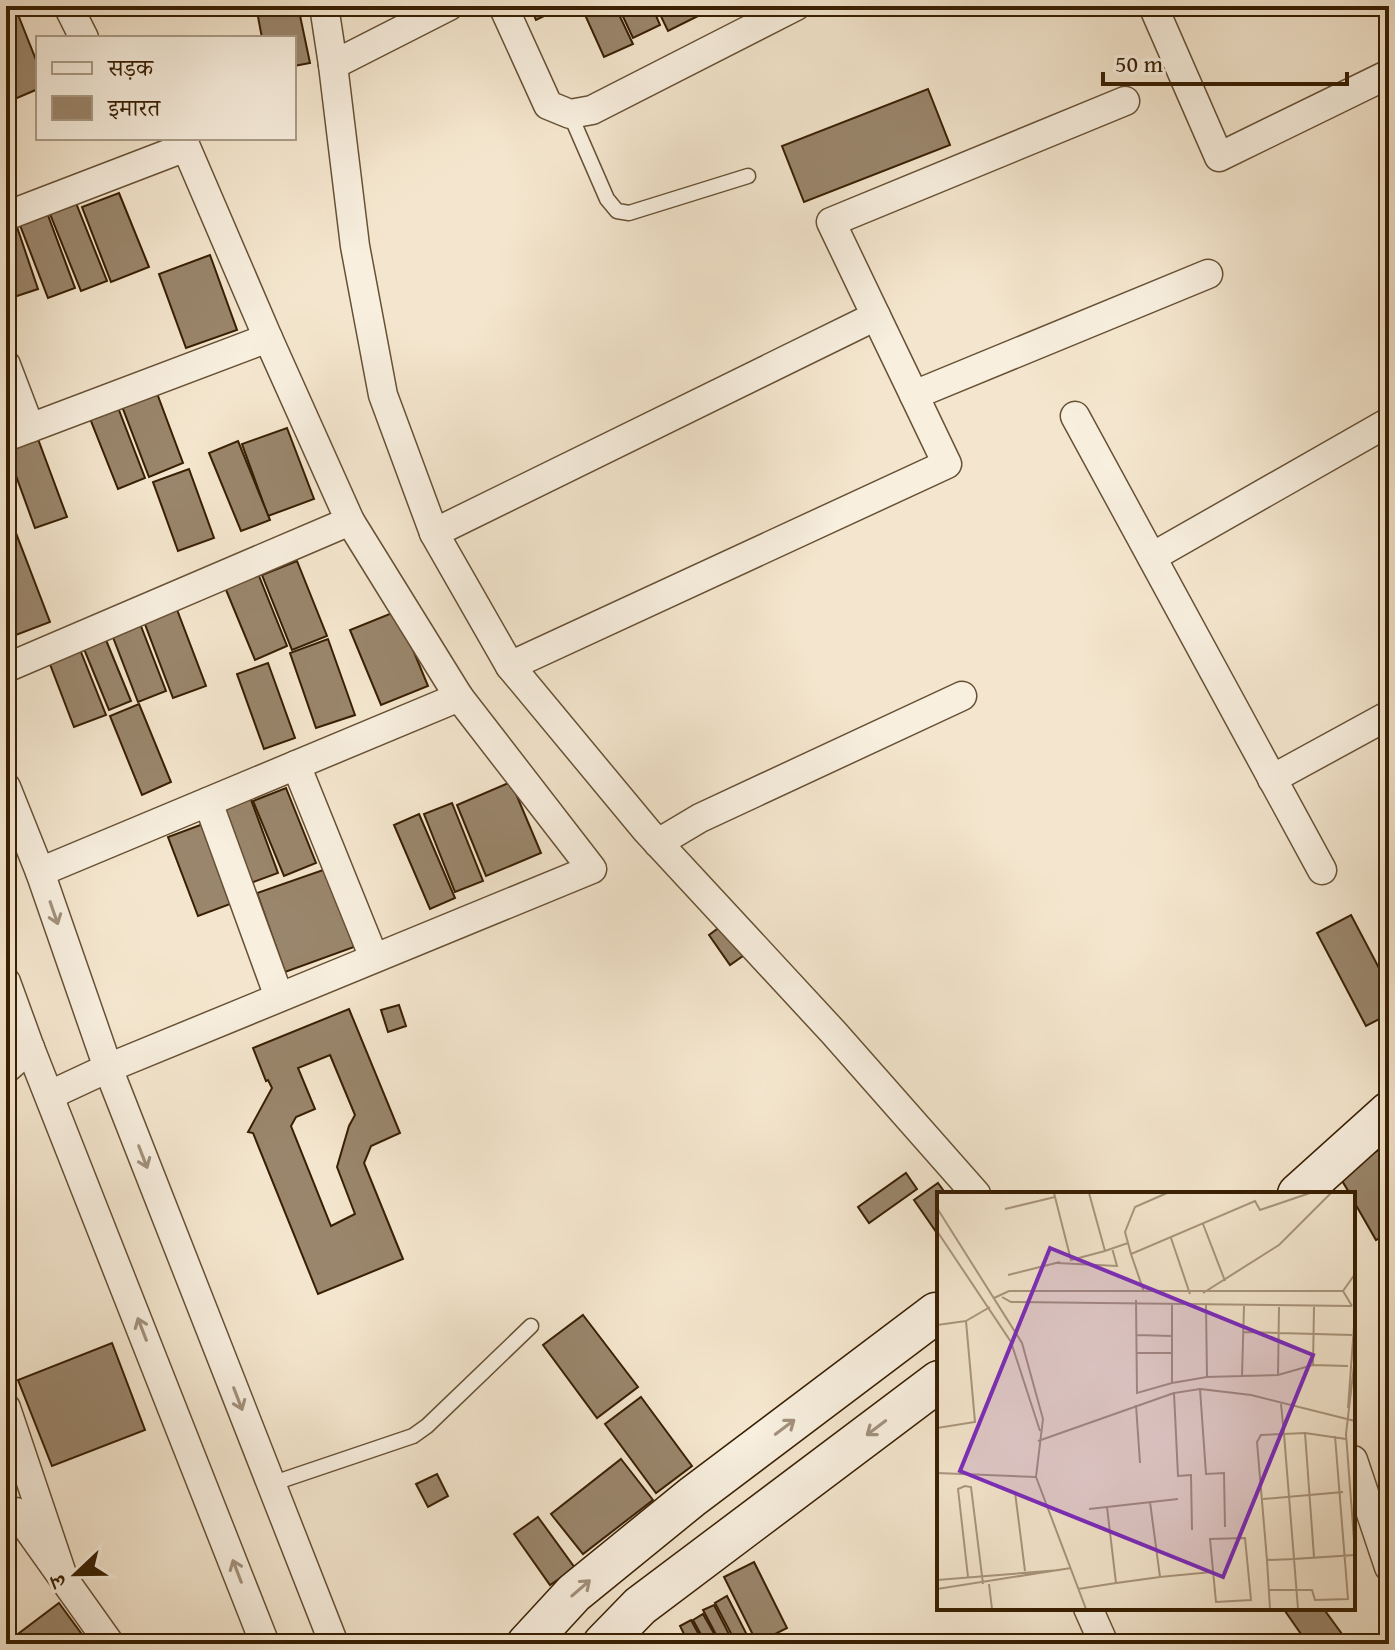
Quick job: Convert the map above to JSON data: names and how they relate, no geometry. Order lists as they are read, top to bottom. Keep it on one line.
{"legend":["सड़क","इमारत"],"scale_bar":"50 m","north":"left"}
